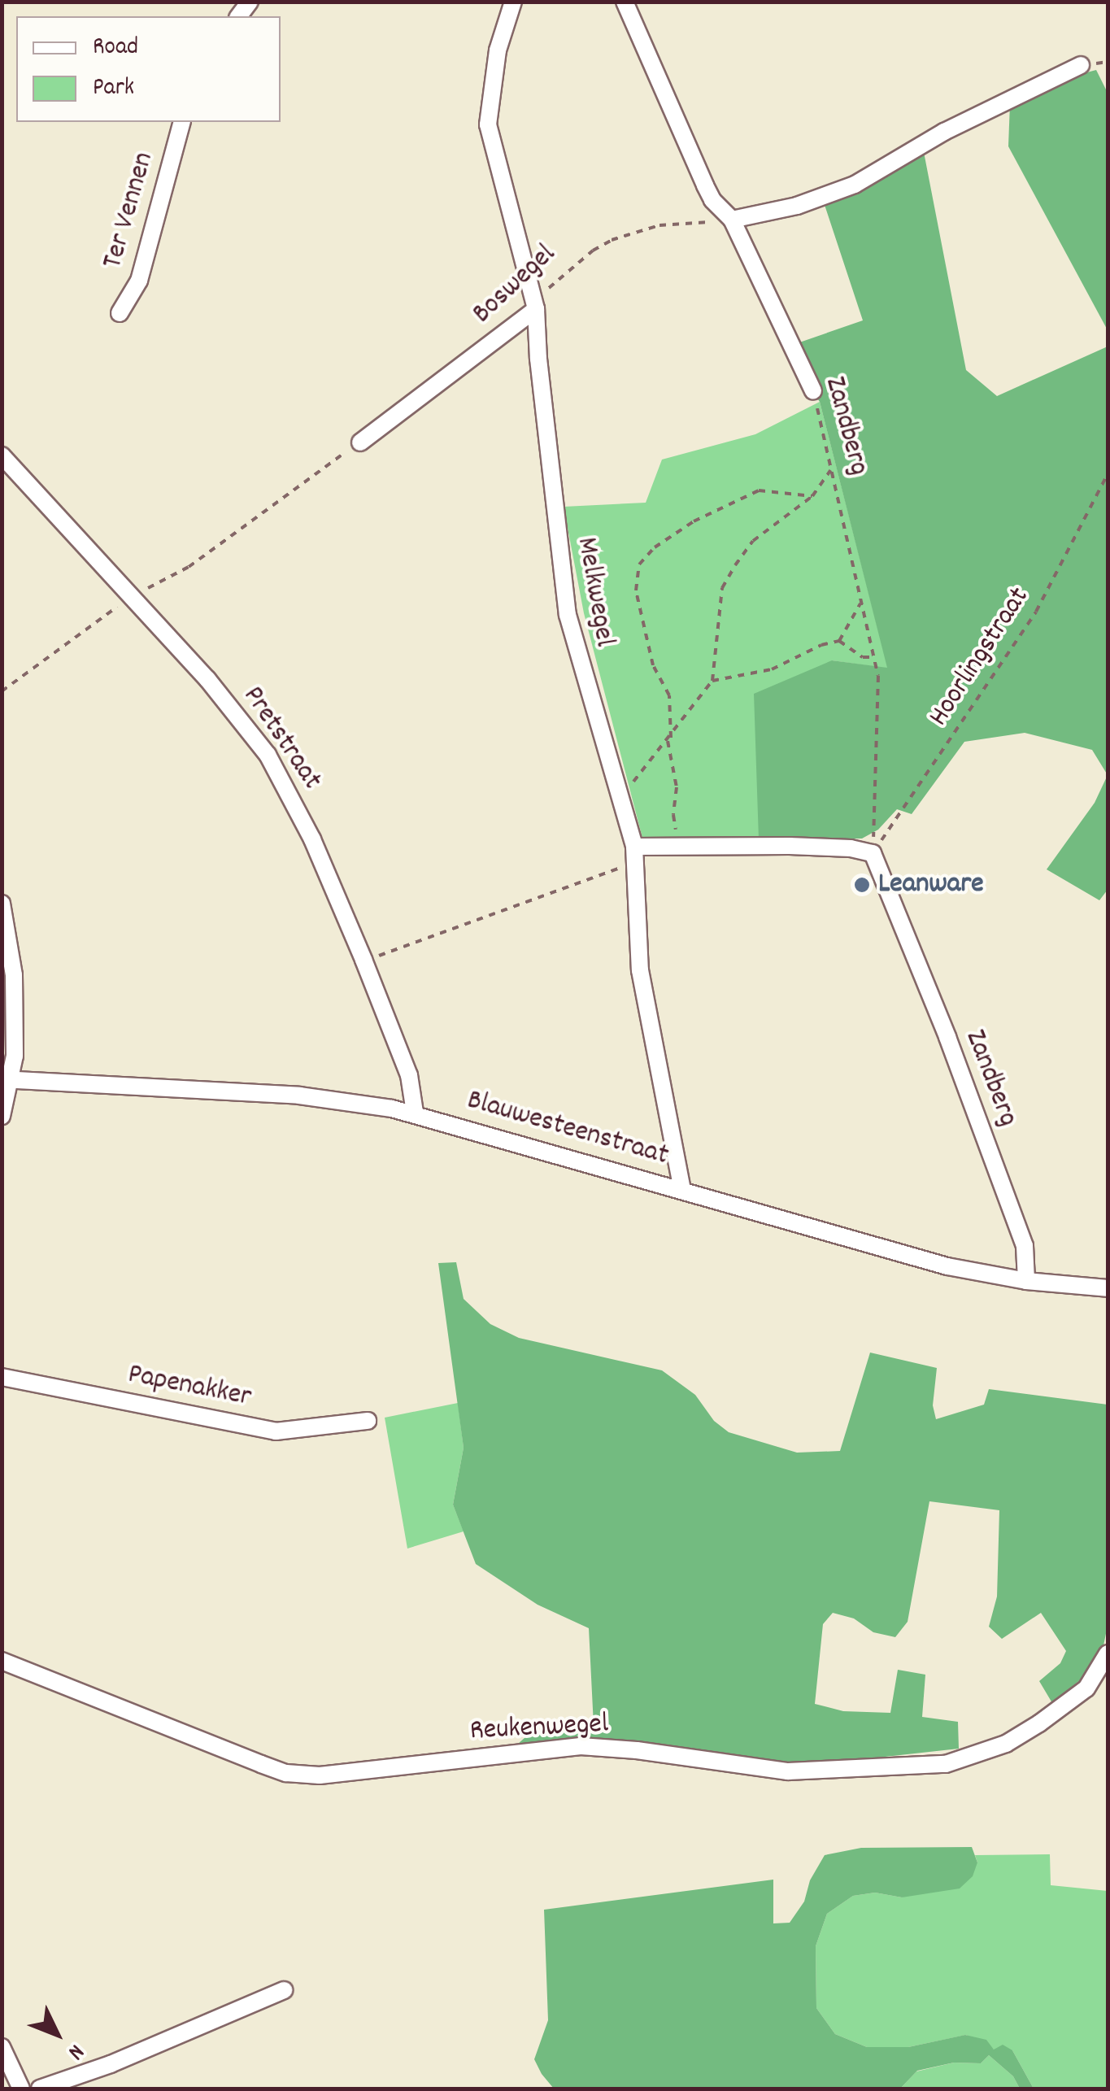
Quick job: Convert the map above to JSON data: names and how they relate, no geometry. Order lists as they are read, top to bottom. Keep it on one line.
{"streets":{"street":["Ter Vennen","Boswegel","Zandberg","Melkwegel","Pretstraat","Blauwesteenstraat","Papenakker","Reukenwegel"],"path":["Hoorlingstraat"]},"crossings":[["Boswegel","Zandberg"],["Boswegel","Melkwegel"],["Zandberg","Hoorlingstraat"],["Zandberg","Blauwesteenstraat"],["Melkwegel","Blauwesteenstraat"],["Pretstraat","Blauwesteenstraat"]],"places":["Leanware"],"legend":["Road","Park"],"north":"bottom right"}
